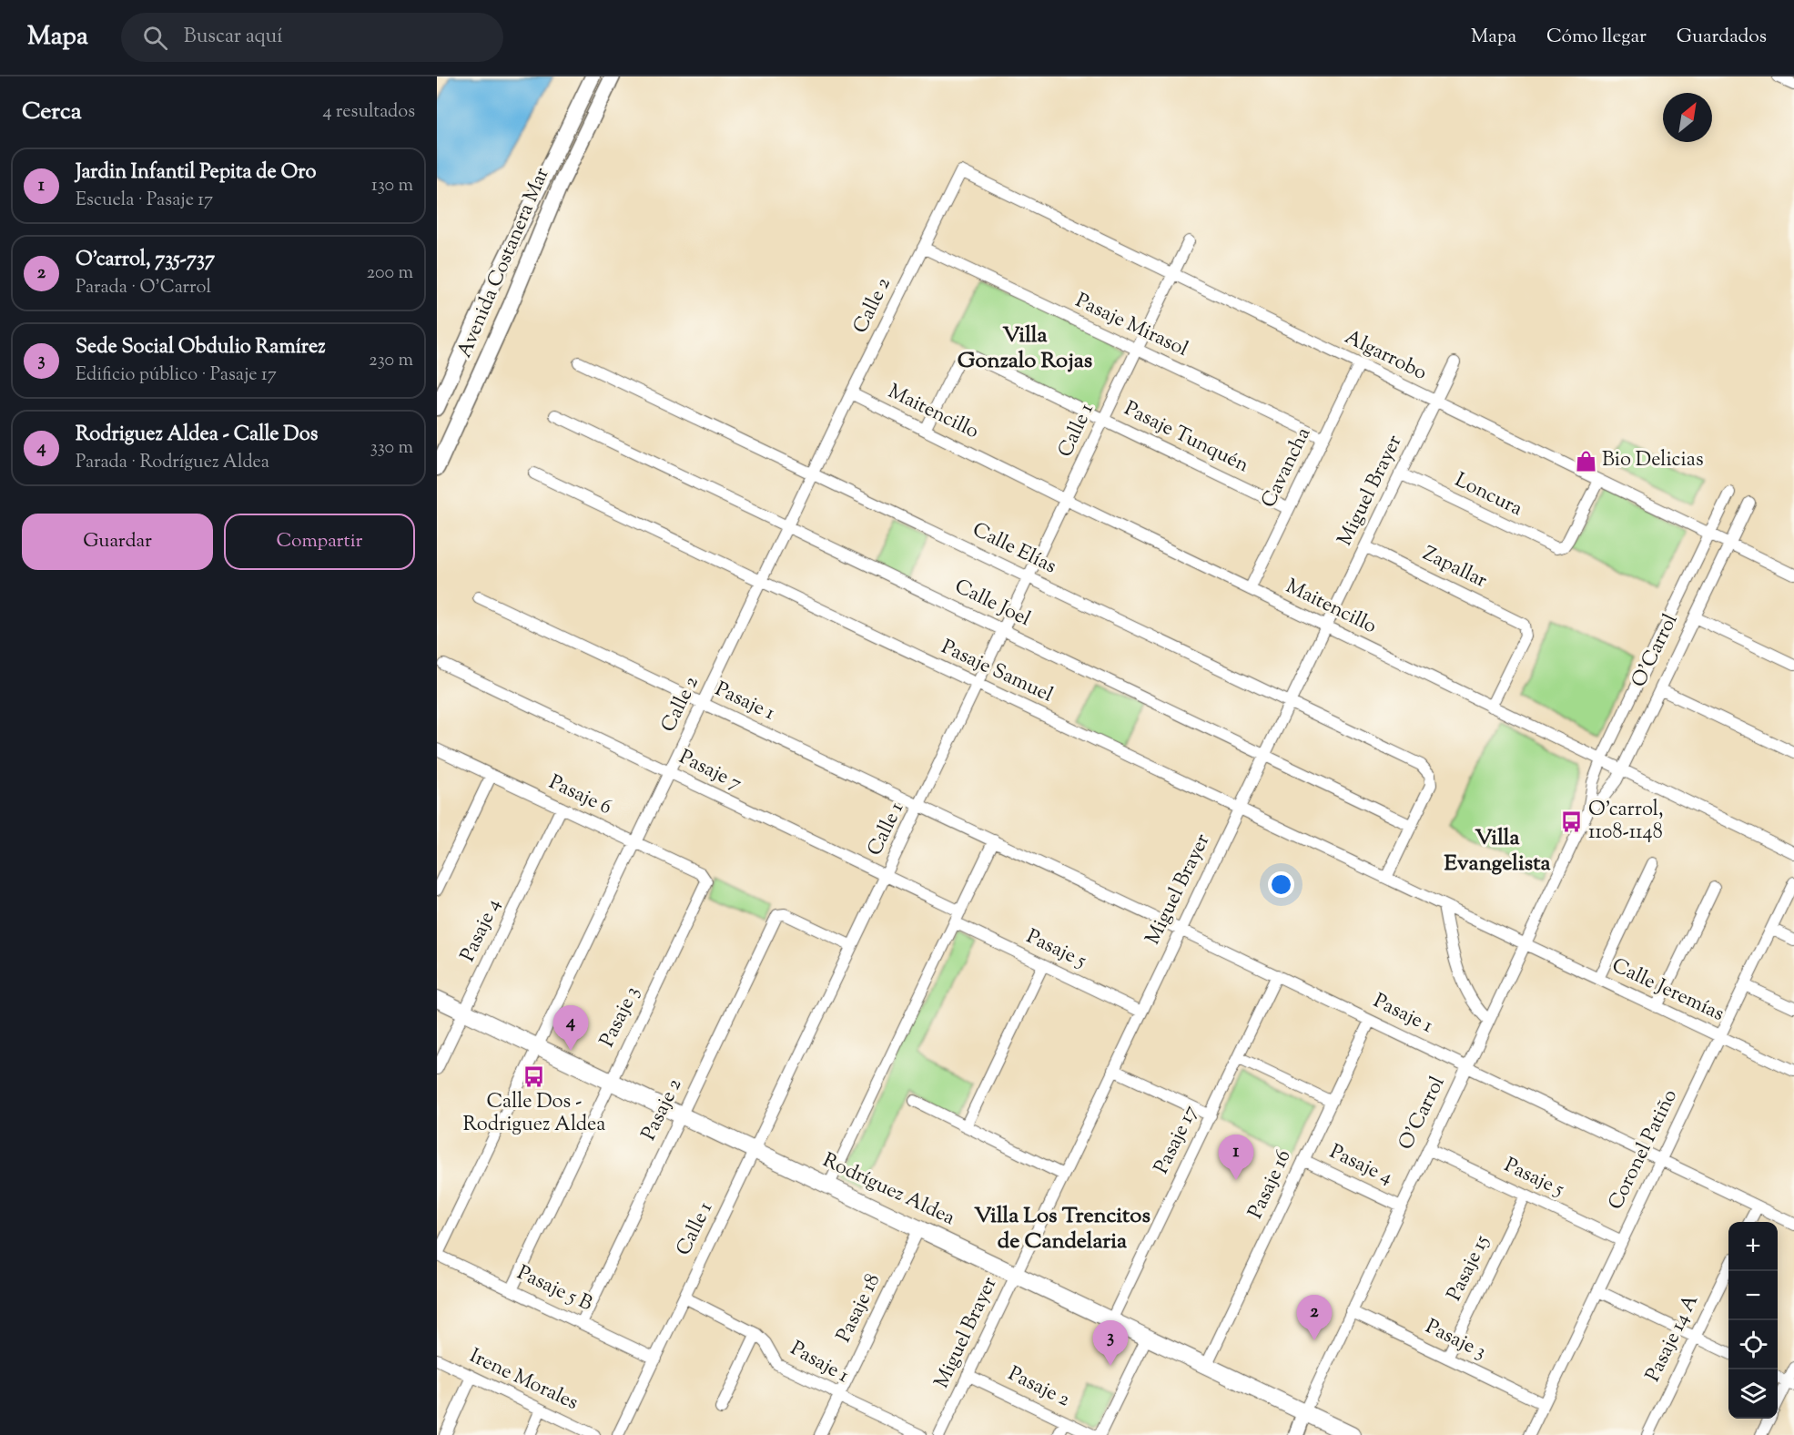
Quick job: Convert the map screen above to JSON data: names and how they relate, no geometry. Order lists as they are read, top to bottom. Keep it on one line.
{"streets":{"main road":["Rodríguez Aldea"],"street":["Avenida Costanera Mar","Calle 2","Pasaje Mirasol","Algarrobo","Maitencillo","Calle 1","Pasaje Tunquén","Cavancha","Miguel Brayer","Loncura","Calle Elías","Zapallar","Calle Joel","O'Carrol","Pasaje Samuel","Pasaje 1","Pasaje 7","Pasaje 6","Pasaje 4","Pasaje 5","Calle Jeremías","Pasaje 3","Pasaje 2","Pasaje 17","Coronel Patiño","Pasaje 16","Pasaje 15","Pasaje 5 B","Pasaje 18","Pasaje 14 A","Irene Morales"]},"crossings":[["Calle 2","Pasaje Mirasol"],["Calle 2","Algarrobo"],["Calle 2","Maitencillo"],["Calle 2","Calle Elías"],["Calle 2","Calle Joel"],["Calle 2","Pasaje Samuel"],["Calle 2","Pasaje 1"],["Calle 2","Pasaje 7"],["Calle 2","Pasaje 6"],["Calle 2","Rodríguez Aldea"],["Calle 2","Pasaje 5 B"],["Pasaje Mirasol","Calle 1"],["Pasaje Mirasol","Cavancha"],["Algarrobo","Calle 1"],["Algarrobo","Cavancha"],["Algarrobo","Miguel Brayer"],["Algarrobo","Loncura"],["Algarrobo","O'Carrol"],["Maitencillo","Calle 1"],["Maitencillo","Pasaje Tunquén"],["Maitencillo","Cavancha"],["Maitencillo","Miguel Brayer"],["Maitencillo","Zapallar"],["Maitencillo","O'Carrol"],["Calle 1","Pasaje Tunquén"],["Calle 1","Calle Elías"],["Calle 1","Calle Joel"],["Calle 1","Pasaje Samuel"],["Calle 1","Pasaje 1"],["Calle 1","Pasaje 7"],["Calle 1","Pasaje 2"],["Calle 1","Rodríguez Aldea"],["Calle 1","Pasaje 5 B"],["Pasaje Tunquén","Cavancha"],["Miguel Brayer","Loncura"],["Miguel Brayer","Calle Elías"],["Miguel Brayer","Zapallar"],["Miguel Brayer","Calle Joel"],["Miguel Brayer","Pasaje Samuel"],["Miguel Brayer","Pasaje 1"],["Miguel Brayer","Pasaje 5"],["Miguel Brayer","Pasaje 2"],["Miguel Brayer","Rodríguez Aldea"],["Calle Elías","Calle Joel"],["O'Carrol","Pasaje 1"],["O'Carrol","Pasaje 4"],["O'Carrol","Pasaje 5"],["O'Carrol","Calle Jeremías"],["O'Carrol","Pasaje 3"],["O'Carrol","Rodríguez Aldea"],["Pasaje Samuel","Calle Jeremías"],["Pasaje 1","Pasaje 17"],["Pasaje 1","Coronel Patiño"],["Pasaje 1","Pasaje 16"],["Pasaje 1","Pasaje 18"],["Pasaje 6","Pasaje 4"],["Pasaje 6","Pasaje 3"],["Pasaje 4","Pasaje 16"],["Pasaje 4","Rodríguez Aldea"],["Pasaje 5","Coronel Patiño"],["Pasaje 5","Pasaje 15"],["Calle Jeremías","Coronel Patiño"],["Pasaje 3","Coronel Patiño"],["Pasaje 3","Rodríguez Aldea"],["Pasaje 3","Pasaje 15"],["Pasaje 3","Pasaje 5 B"],["Pasaje 2","Rodríguez Aldea"],["Pasaje 2","Pasaje 5 B"],["Pasaje 17","Rodríguez Aldea"],["Pasaje 16","Rodríguez Aldea"],["Rodríguez Aldea","Pasaje 18"]],"districts":["Villa Gonzalo Rojas","Villa Evangelista","Villa Los Trencitos de Candelaria"],"places":{"shop":["Bio Delicias"],"bus stop":["O'carrol, 1108-1148","Calle Dos - Rodriguez Aldea"]},"north":"top right","page":{"header":"Mapa","search":"Buscar aquí","nav":["Mapa","Cómo llegar","Guardados"],"heading":["Cerca","4 resultados"],"list":[{"mark":"1","name":"Jardin Infantil Pepita de Oro","note":"Escuela · Pasaje 17","value":"130 m"},{"mark":"2","name":"O'carrol, 735-737","note":"Parada · O'Carrol","value":"200 m"},{"mark":"3","name":"Sede Social Obdulio Ramírez","note":"Edificio público · Pasaje 17","value":"230 m"},{"mark":"4","name":"Rodriguez Aldea - Calle Dos","note":"Parada · Rodríguez Aldea","value":"330 m"}],"buttons":["Guardar","Compartir"],"pins":["4","1","2","3"],"map_buttons":["+","−"]}}
